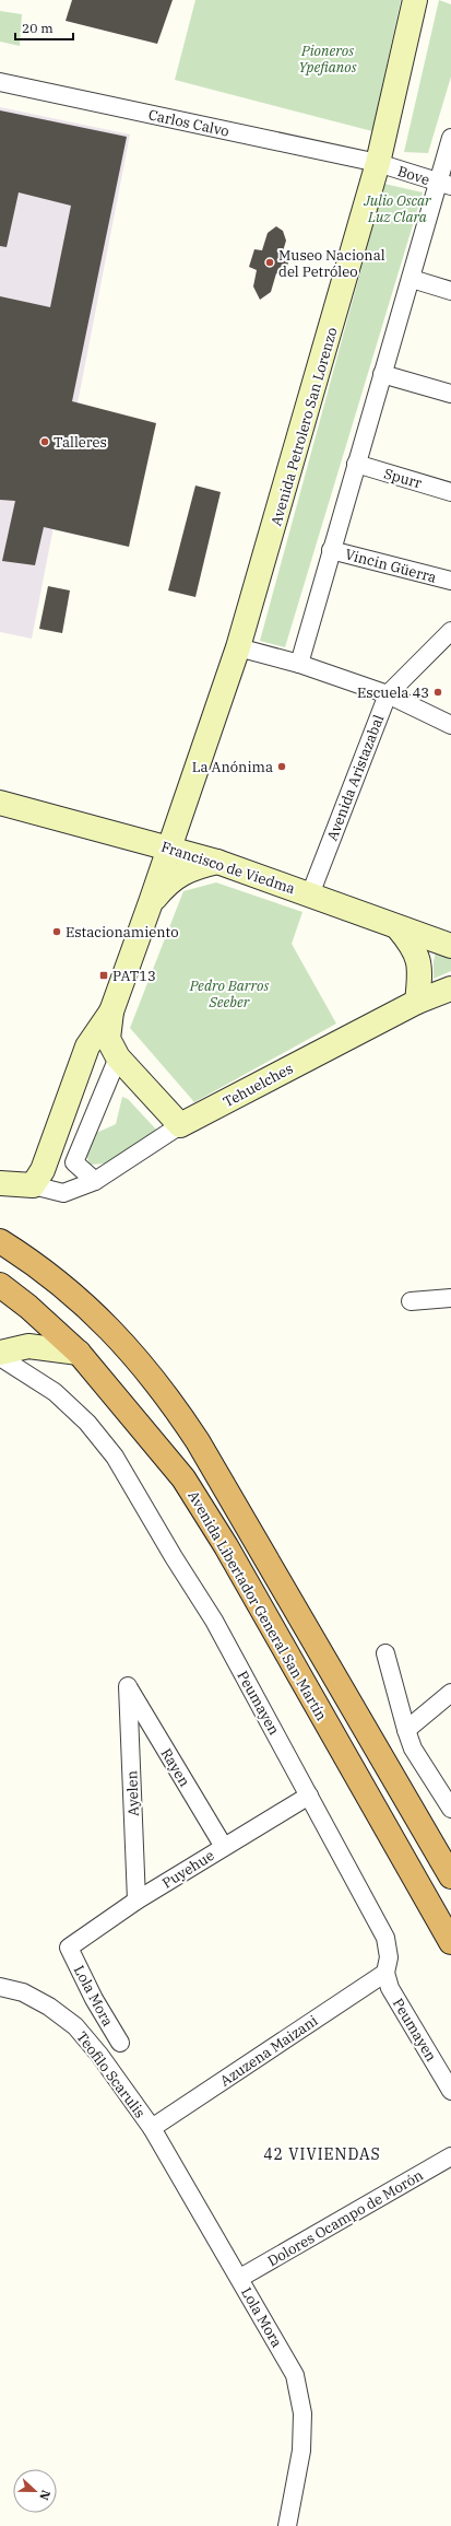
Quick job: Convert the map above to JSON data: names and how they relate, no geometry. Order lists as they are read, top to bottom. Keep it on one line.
{"streets":{"highway":["Avenida Libertador General San Martín"],"main road":["Avenida Petrolero San Lorenzo","Francisco de Viedma","Tehuelches"],"street":["Carlos Calvo","Bove","Spurr","Vincin Güerra","Avenida Aristazabal","Peumayen","Rayen","Ayelen","Puyehue","Lola Mora","Azuzena Maizani","Teofilo Scarulis","Dolores Ocampo de Morón"]},"crossings":[["Carlos Calvo","Bove"],["Carlos Calvo","Avenida Petrolero San Lorenzo"],["Bove","Avenida Petrolero San Lorenzo"],["Avenida Petrolero San Lorenzo","Francisco de Viedma"],["Avenida Aristazabal","Francisco de Viedma"],["Peumayen","Puyehue"],["Peumayen","Azuzena Maizani"],["Rayen","Ayelen"],["Rayen","Puyehue"],["Ayelen","Puyehue"],["Puyehue","Lola Mora"],["Lola Mora","Azuzena Maizani"],["Lola Mora","Teofilo Scarulis"],["Lola Mora","Dolores Ocampo de Morón"],["Azuzena Maizani","Teofilo Scarulis"]],"districts":["42 VIVIENDAS"],"parks":["Pioneros Ypefianos","Julio Oscar Luz Clara","Pedro Barros Seeber"],"places":{"other":["Museo Nacional del Petróleo","Talleres","Escuela 43","La Anónima","Estacionamiento"],"transit":["PAT13"]},"scale_bar":"20 m","north":"right"}
